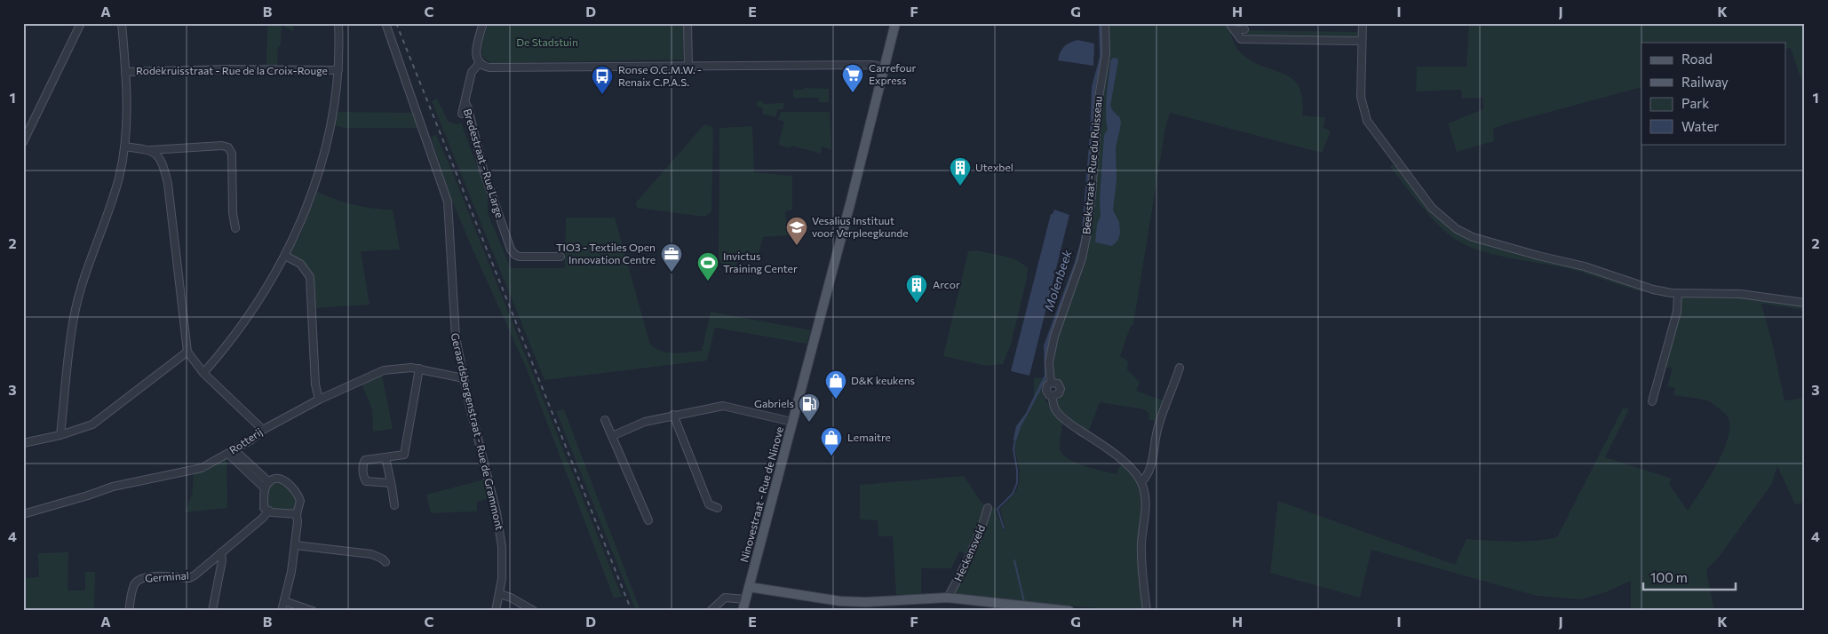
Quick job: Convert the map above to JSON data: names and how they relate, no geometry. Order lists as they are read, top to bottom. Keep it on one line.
{"streets":{"main road":["Ninovestraat - Rue de Ninove"],"street":["Rodekruisstraat - Rue de la Croix-Rouge","Bredestraat - Rue Large","Beekstraat - Rue du Ruisseau","Geraardsbergenstraat - Rue de Grammont","Rotterij","Heckensveld","Germinal"]},"crossings":[["Geraardsbergenstraat - Rue de Grammont","Rotterij"]],"water":["Molenbeek"],"parks":["De Stadstuin"],"places":{"supermarket":["Carrefour Express"],"bus stop":["Ronse O.C.M.W. - Renaix C.P.A.S."],"building":["Utexbel","Arcor"],"school or university":["Vesalius Instituut voor Verpleegkunde"],"office":["TIO3 - Textiles Open Innovation Centre"],"sports":["Invictus Training Center"],"shop":["D&K keukens","Lemaitre"],"fuel station":["Gabriels"]},"legend":["Road","Railway","Park","Water"],"scale_bar":"100 m","grid":{"columns":["A","B","C","D","E","F","G","H","I","J","K"],"rows":["1","2","3","4"]}}
